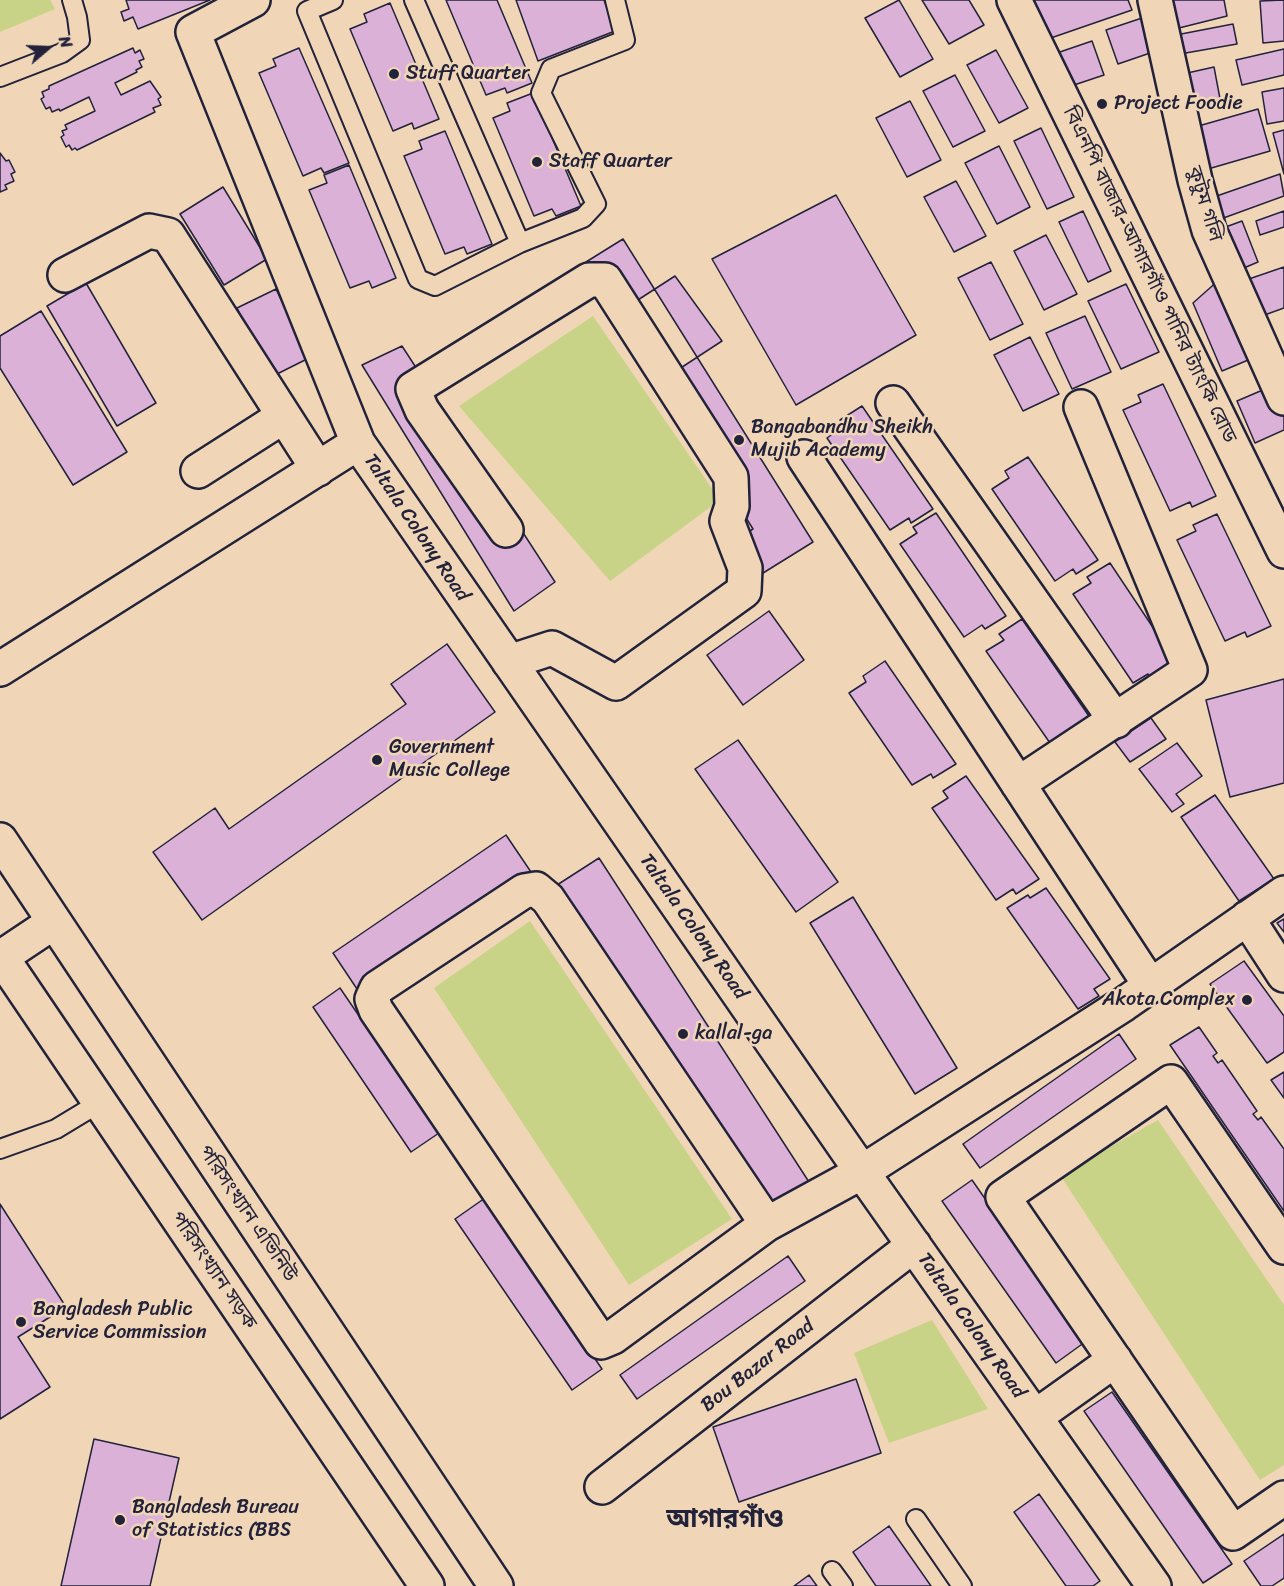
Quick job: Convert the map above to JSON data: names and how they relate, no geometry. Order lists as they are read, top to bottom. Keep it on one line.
{"streets":{"street":["কুটুম গলি","বিএনপি বাজার-আগারগাঁও পানির ট্যাংকি রোড","Taltala Colony Road","পরিসংখ্যান এভিনিউ","পরিসংখ্যান সড়ক","Bou Bazar Road"]},"crossings":[["Taltala Colony Road","Bou Bazar Road"]],"districts":["আগারগাঁও"],"places":["Stuff Quarter","Project Foodie","Staff Quarter","Bangabandhu Sheikh Mujib Academy","Government Music College","Akota Complex","kallal-ga","Bangladesh Public Service Commission","Bangladesh Bureau of Statistics (BBS"],"north":"right"}
